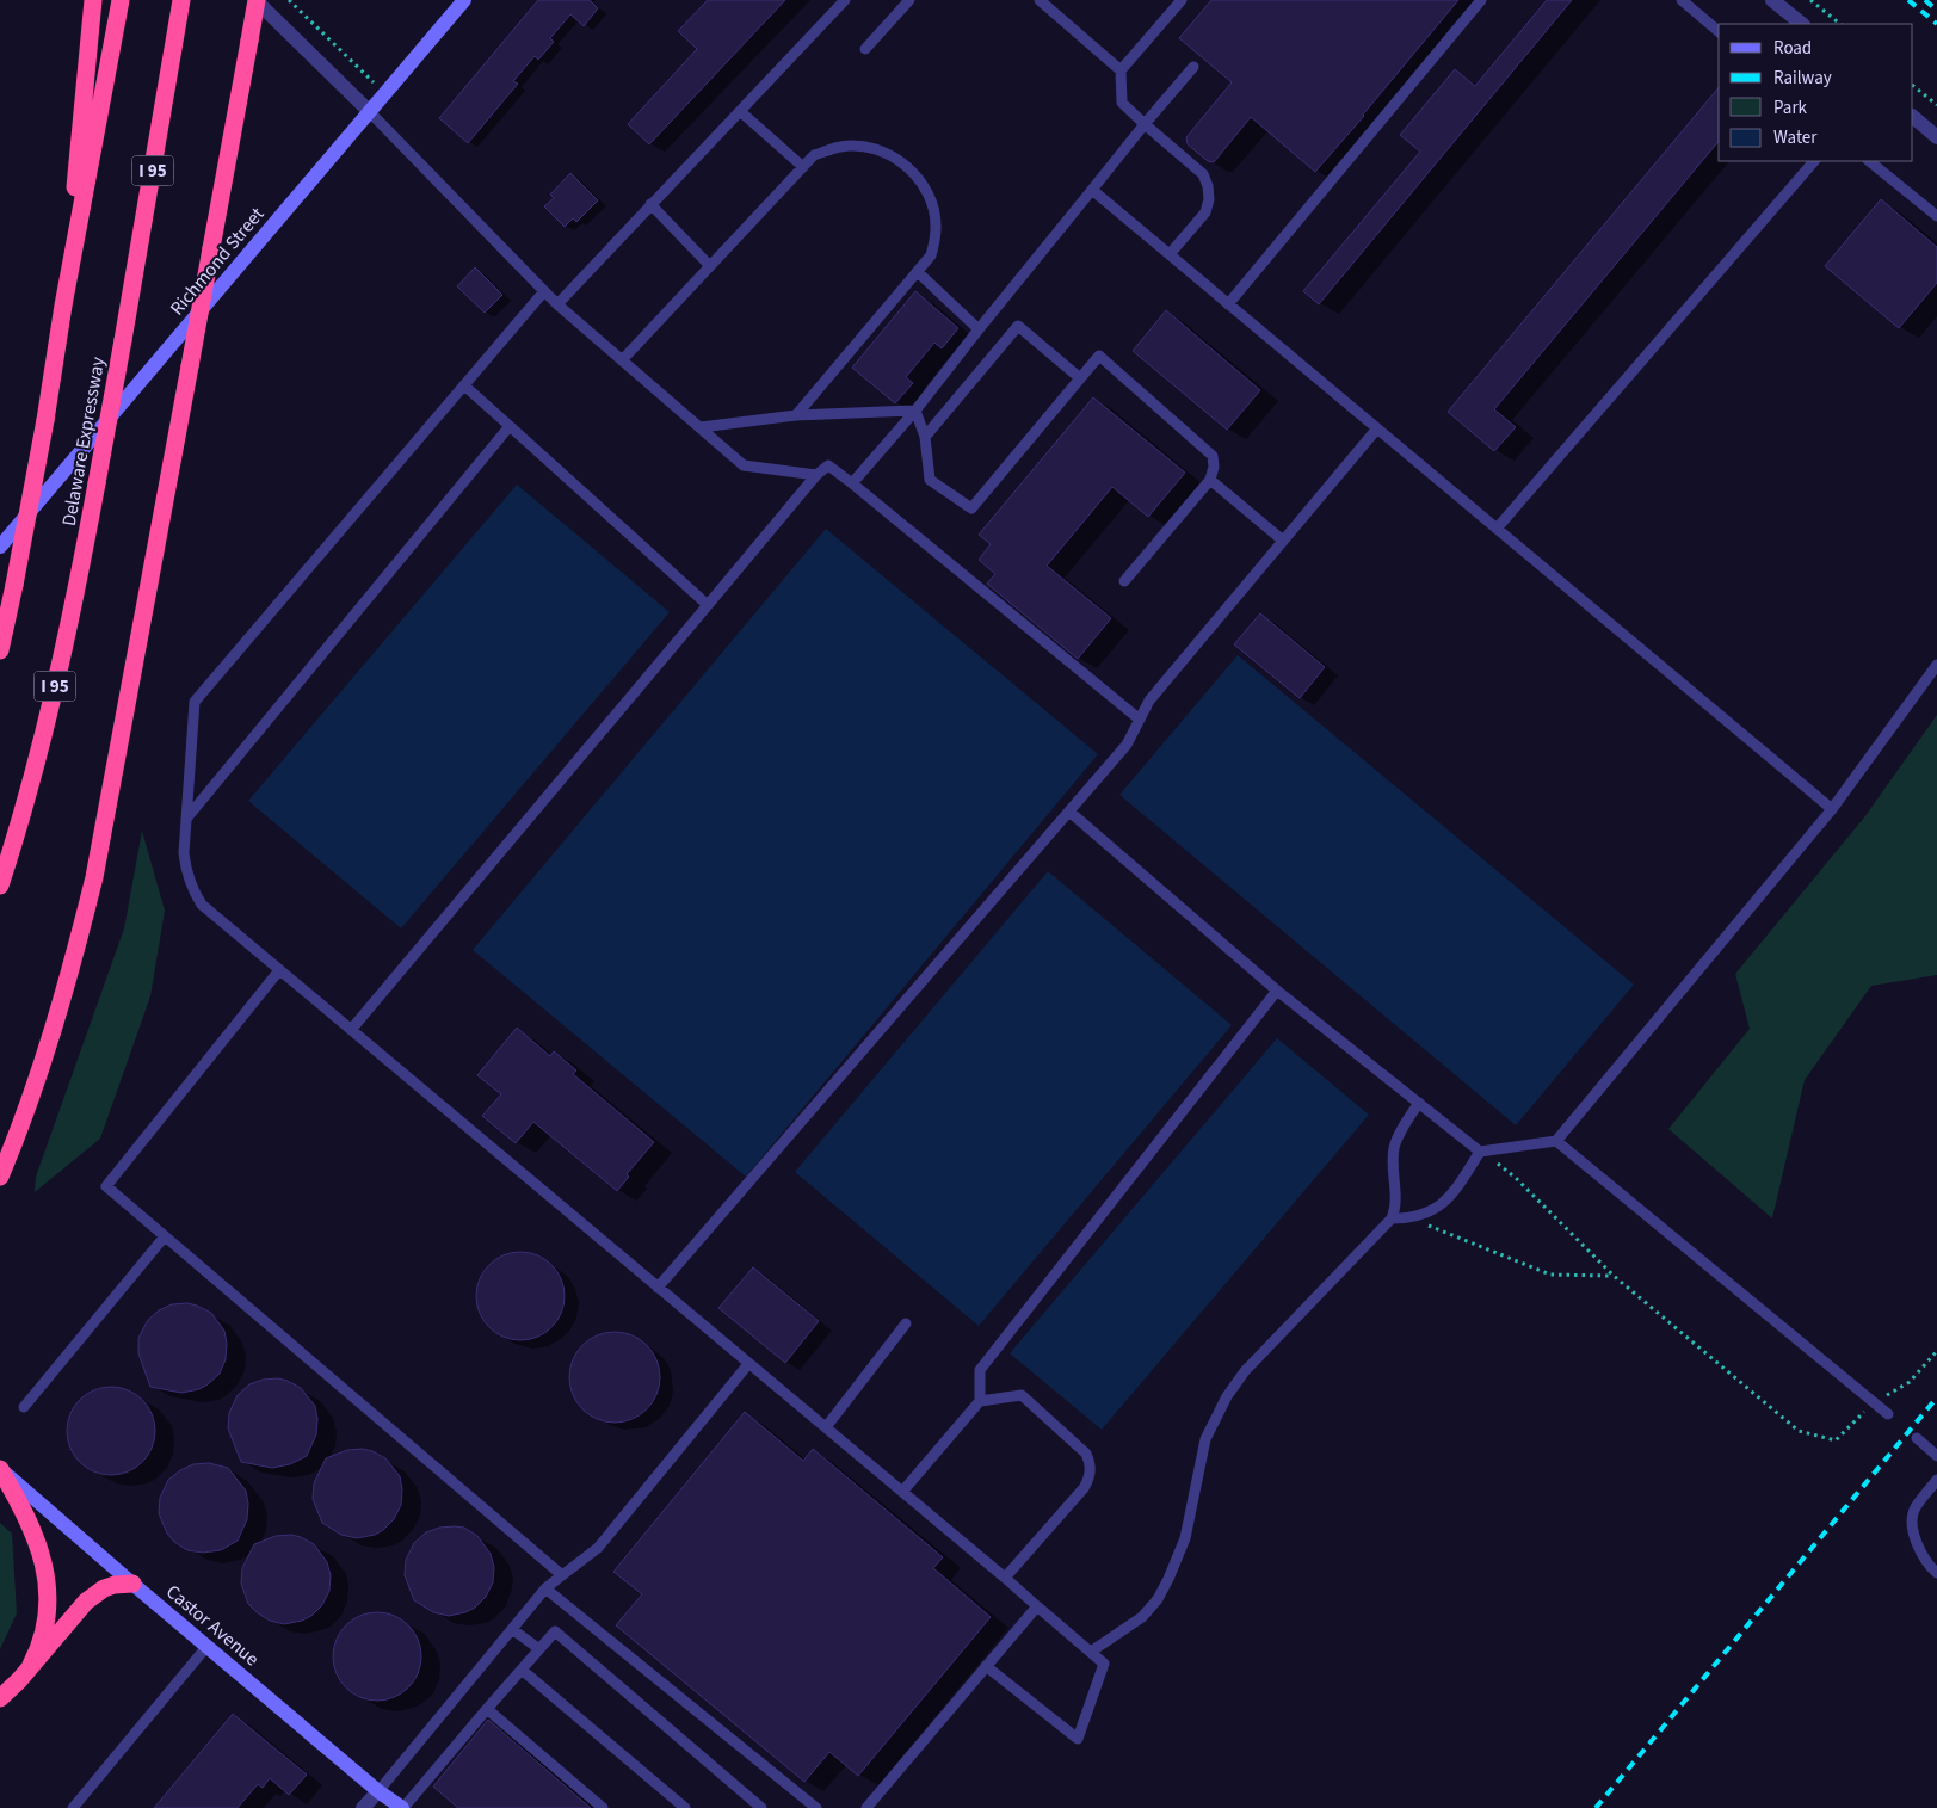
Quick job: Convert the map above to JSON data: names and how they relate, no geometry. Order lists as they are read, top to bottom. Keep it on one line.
{"streets":{"highway":["I 95","Delaware Expressway"],"main road":["Richmond Street","Castor Avenue"]},"legend":["Road","Railway","Park","Water"]}
